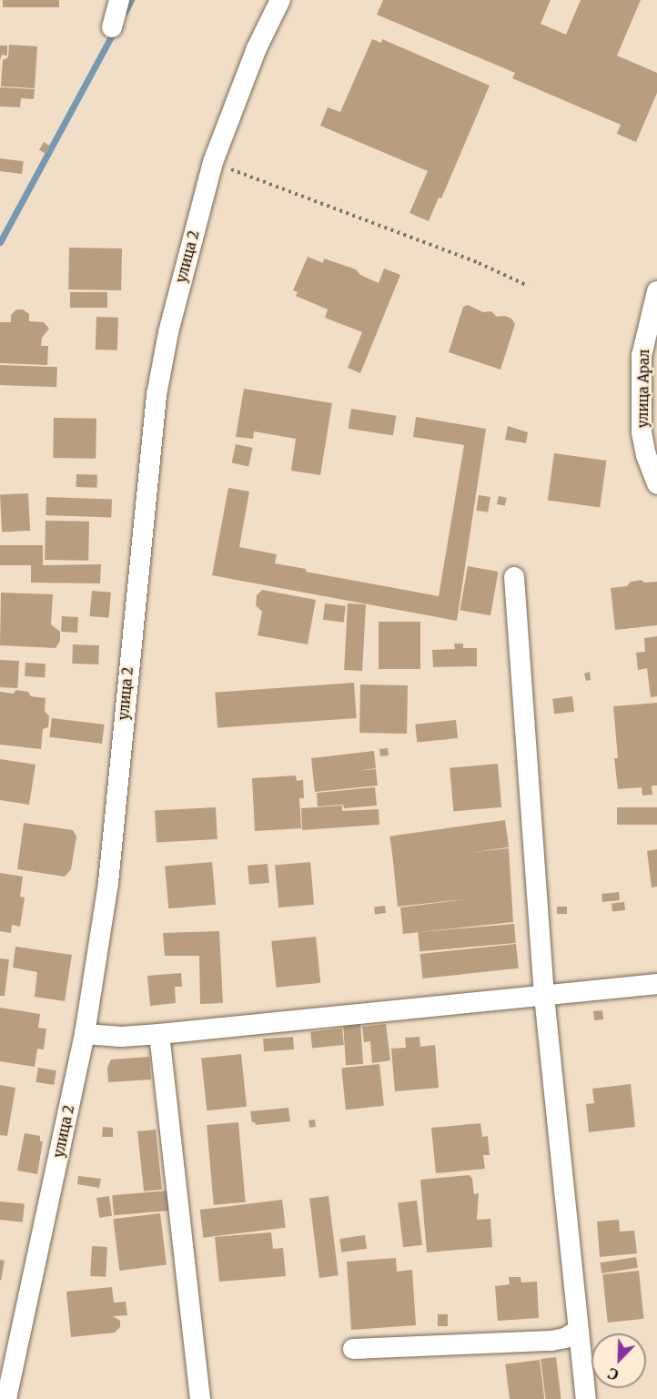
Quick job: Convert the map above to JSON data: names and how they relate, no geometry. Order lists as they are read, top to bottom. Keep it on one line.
{"streets":{"street":["улица 2","улица Арал"]},"north":"bottom left"}
